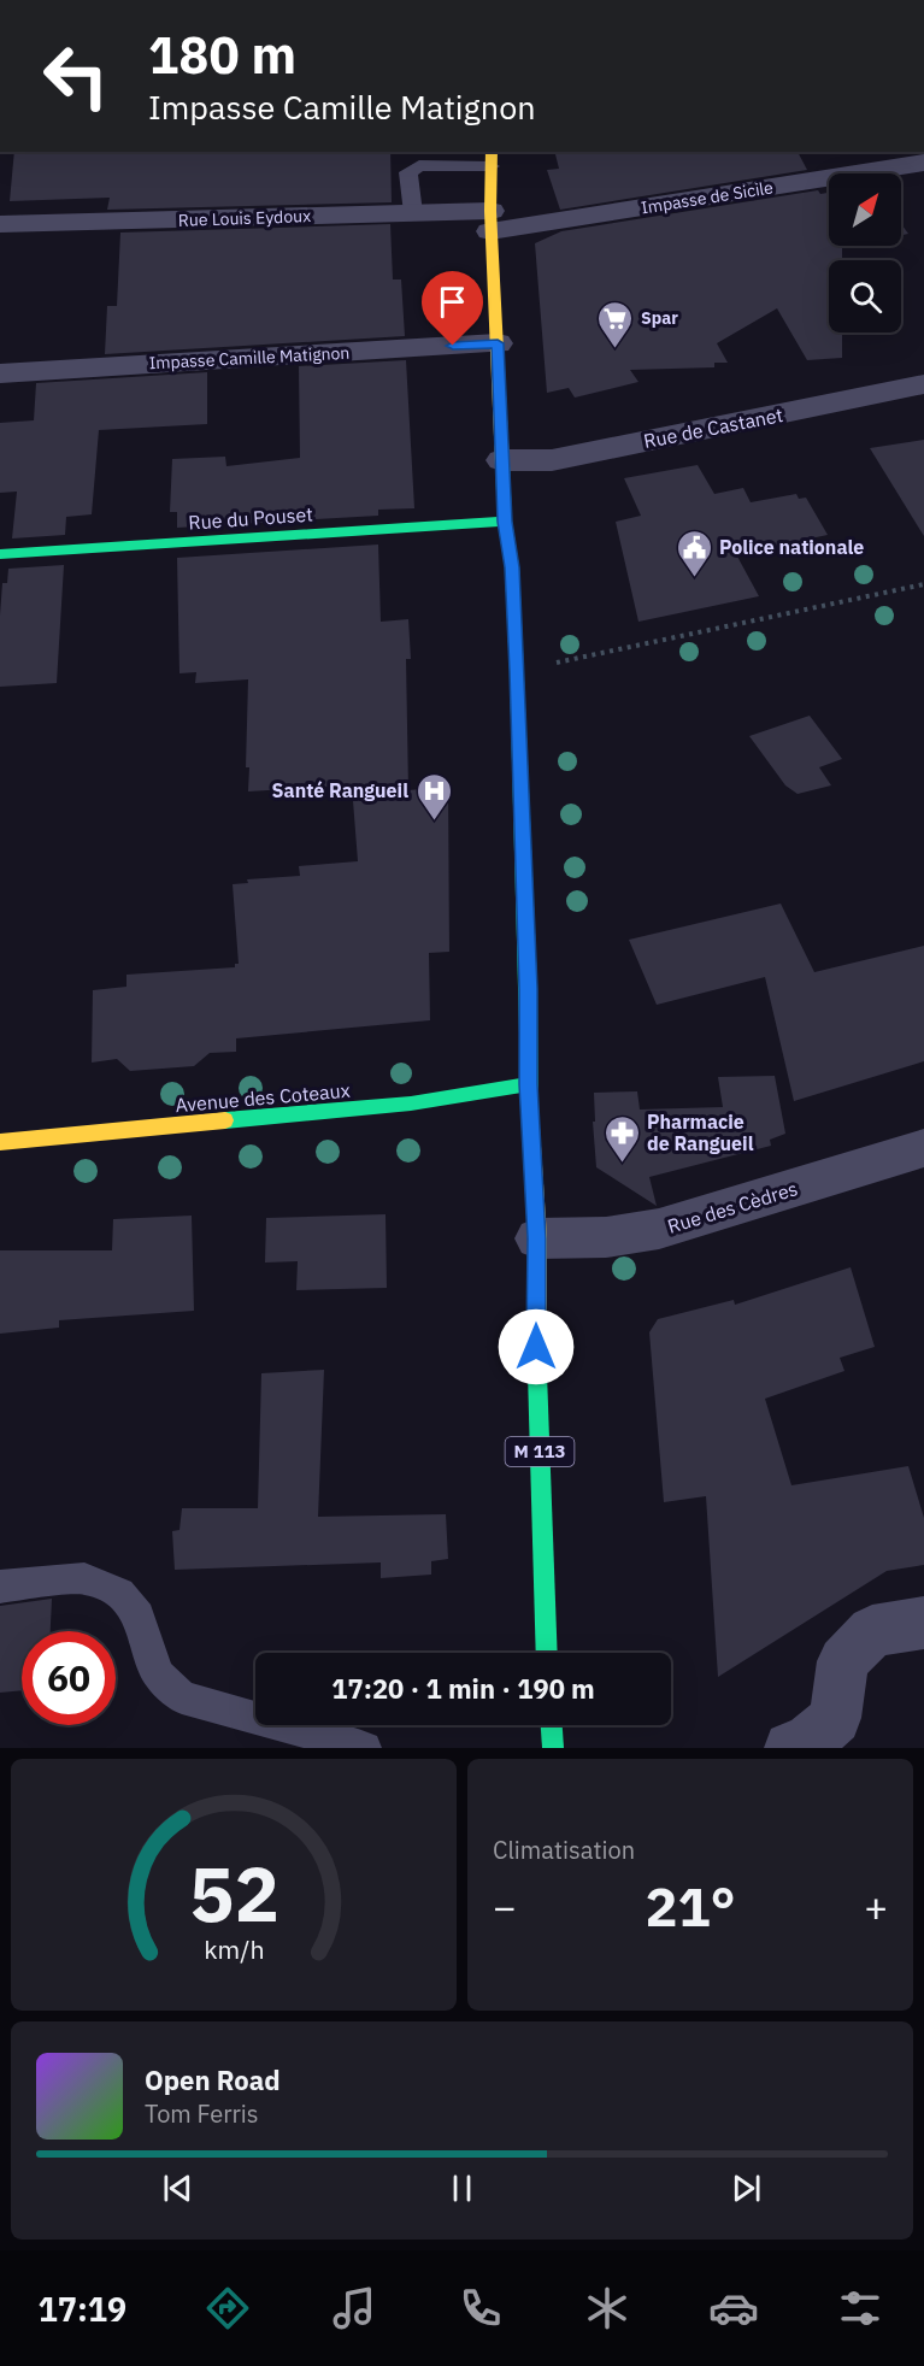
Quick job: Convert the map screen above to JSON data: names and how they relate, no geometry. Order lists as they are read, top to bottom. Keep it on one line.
{"streets":{"main road":["Rue du Pouset","Avenue des Coteaux","M 113"],"street":["Impasse de Sicile","Rue Louis Eydoux","Impasse Camille Matignon","Rue de Castanet","Rue des Cèdres"]},"crossings":[["Impasse de Sicile","Rue Louis Eydoux"],["Impasse de Sicile","M 113"],["Rue Louis Eydoux","M 113"],["Impasse Camille Matignon","M 113"],["Rue de Castanet","M 113"],["Rue du Pouset","M 113"],["Avenue des Coteaux","M 113"],["Rue des Cèdres","M 113"]],"places":{"supermarket":["Spar"],"public building":["Police nationale"],"hospital":["Santé Rangueil"],"pharmacy":["Pharmacie de Rangueil"]},"north":"top right","page":{"turn":["180 m","Impasse Camille Matignon"],"limit":"60","trip":"17:20 · 1 min · 190 m","tile":"Climatisation","heat":["−","21°","+"],"song":["Open Road","Tom Ferris"],"tabs":"17:19","gauge":["52","km/h"]}}
